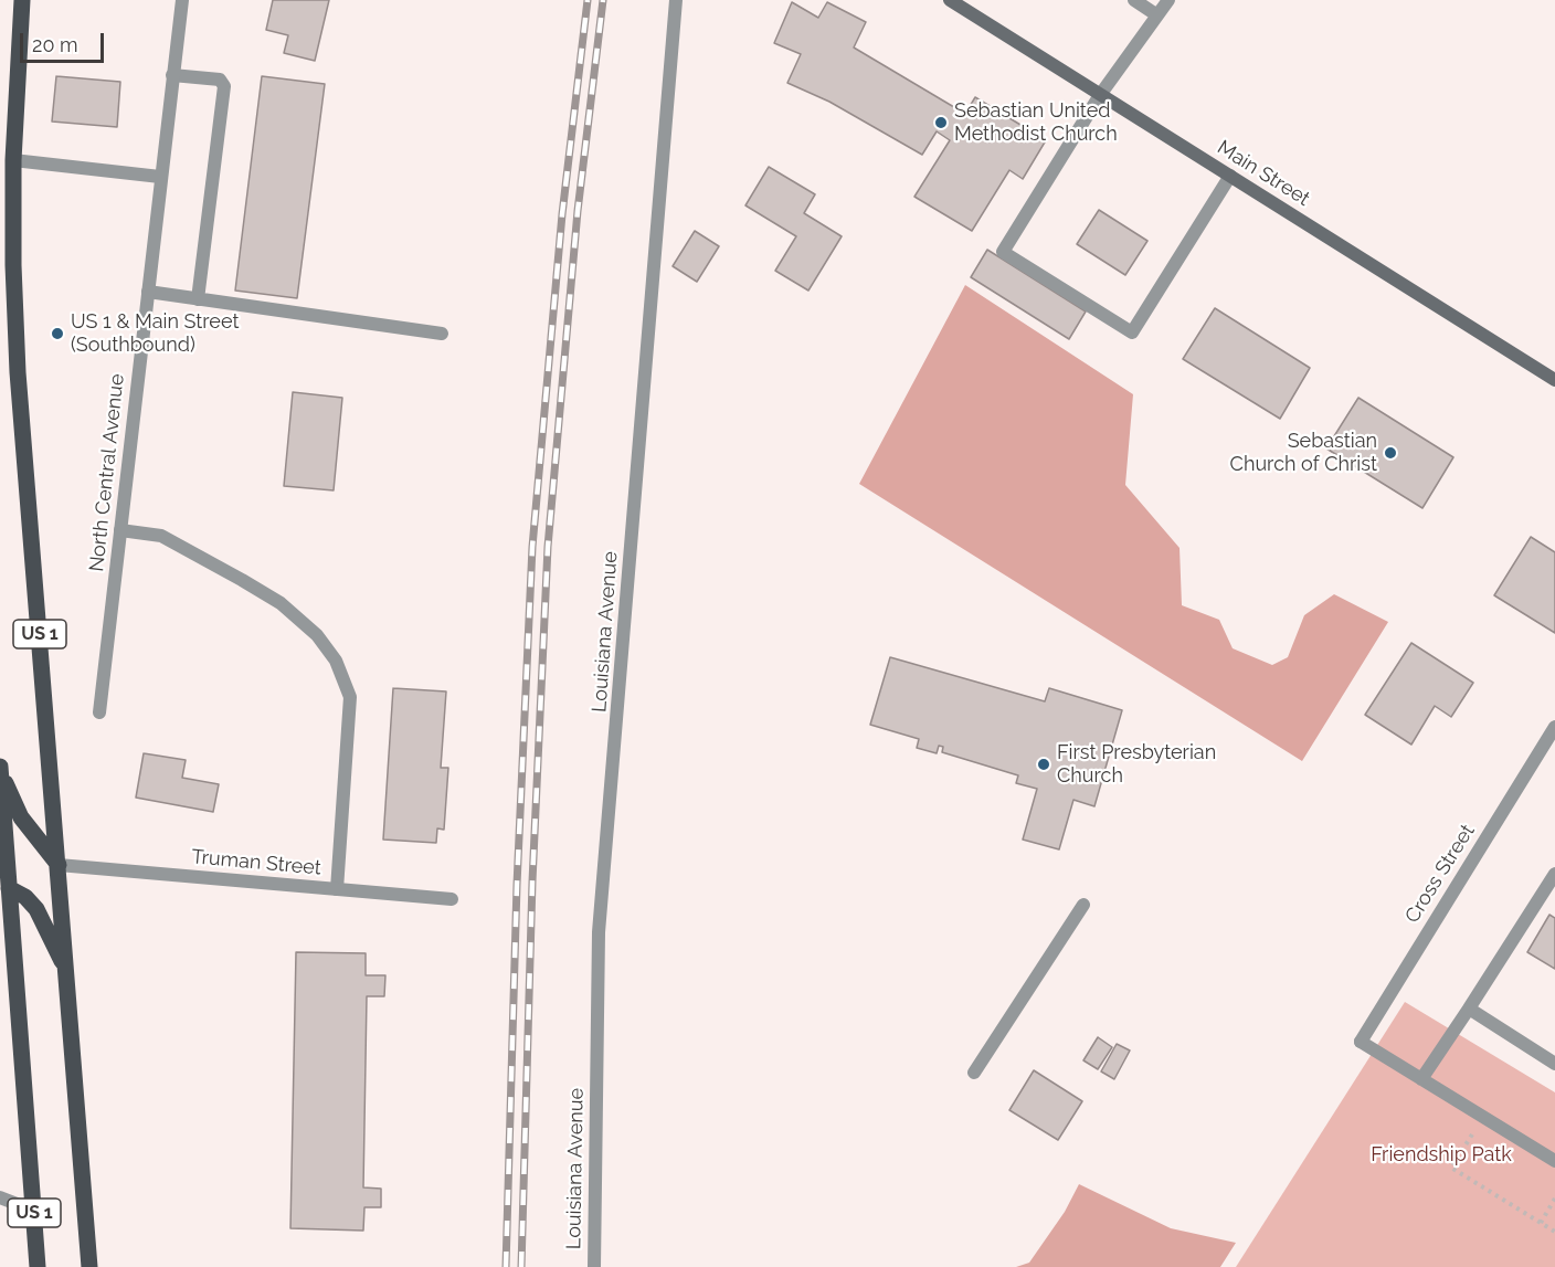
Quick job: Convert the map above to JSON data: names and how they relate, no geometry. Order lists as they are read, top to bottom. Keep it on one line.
{"streets":{"main road":["US 1"],"street":["Main Street","North Central Avenue","Louisiana Avenue","Truman Street","Cross Street"]},"crossings":[["US 1","Truman Street"]],"parks":["Friendship Patk"],"places":["Sebastian United Methodist Church","US 1 & Main Street (Southbound)","Sebastian Church of Christ","First Presbyterian Church"],"scale_bar":"20 m"}
